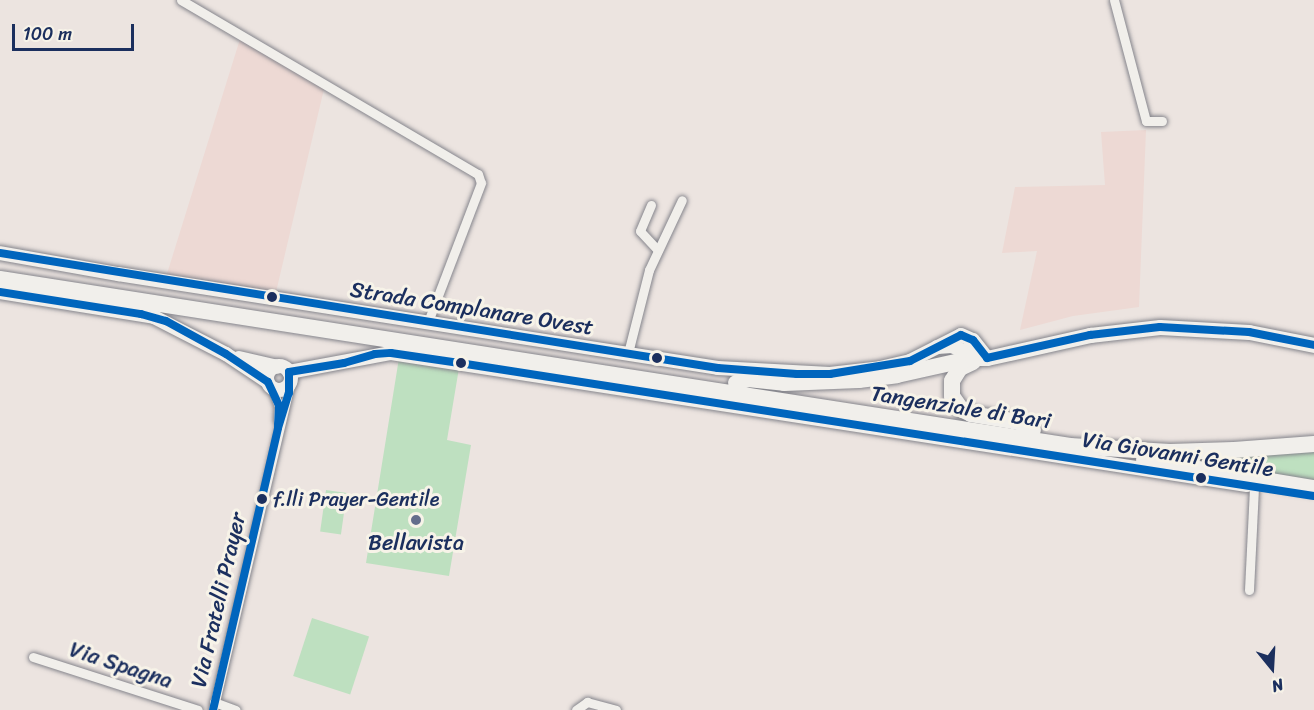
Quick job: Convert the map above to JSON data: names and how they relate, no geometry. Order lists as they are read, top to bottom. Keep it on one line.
{"streets":{"highway":["Tangenziale di Bari"],"street":["Strada Complanare Ovest","Via Giovanni Gentile","Via Fratelli Prayer","Via Spagna"]},"places":["f.lli Prayer-Gentile","Bellavista"],"scale_bar":"100 m","north":"bottom"}
